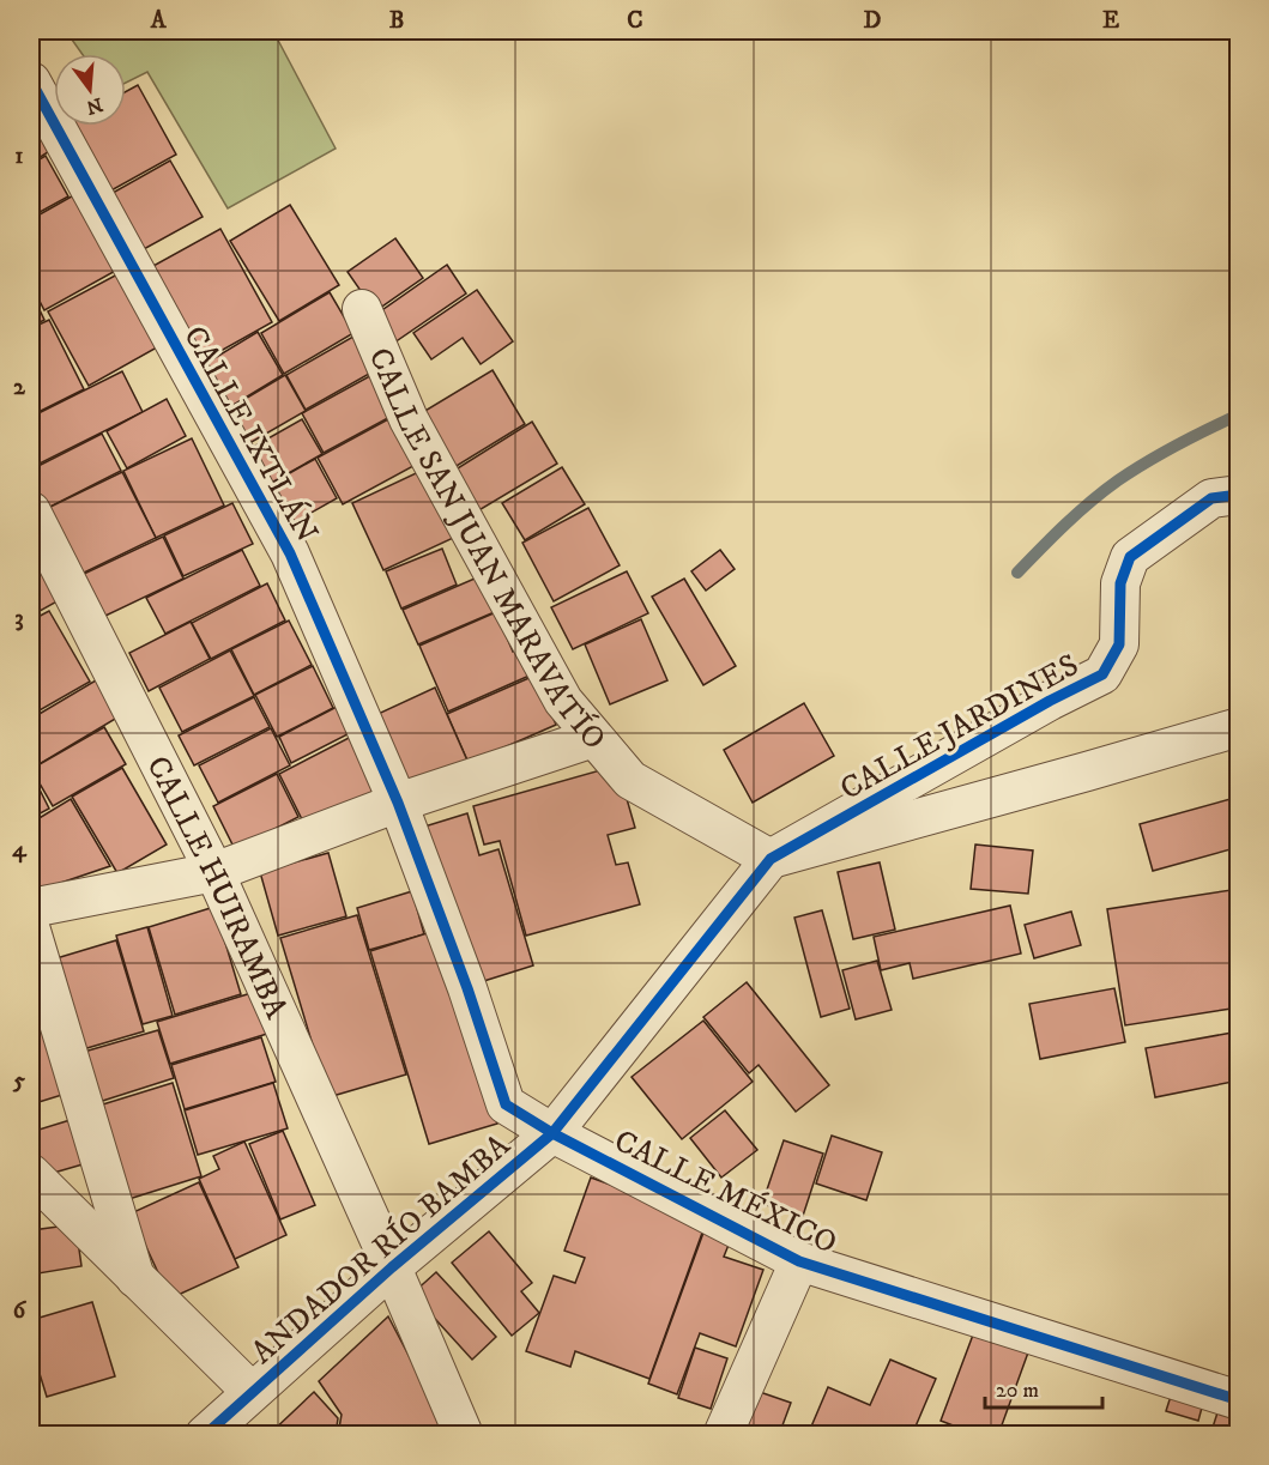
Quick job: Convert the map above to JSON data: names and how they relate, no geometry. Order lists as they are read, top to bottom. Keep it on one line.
{"streets":{"street":["CALLE IXTLÁN","CALLE SAN JUAN MARAVATÍO","CALLE JARDINES","CALLE HUIRAMBA","CALLE MÉXICO","ANDADOR RÍO BAMBA"]},"crossings":[["CALLE IXTLÁN","CALLE MÉXICO"],["CALLE SAN JUAN MARAVATÍO","CALLE JARDINES"],["CALLE SAN JUAN MARAVATÍO","ANDADOR RÍO BAMBA"],["CALLE JARDINES","ANDADOR RÍO BAMBA"],["CALLE HUIRAMBA","ANDADOR RÍO BAMBA"],["CALLE MÉXICO","ANDADOR RÍO BAMBA"]],"scale_bar":"20 m","north":"bottom","grid":{"columns":["A","B","C","D","E"],"rows":["1","2","3","4","5","6"]}}
